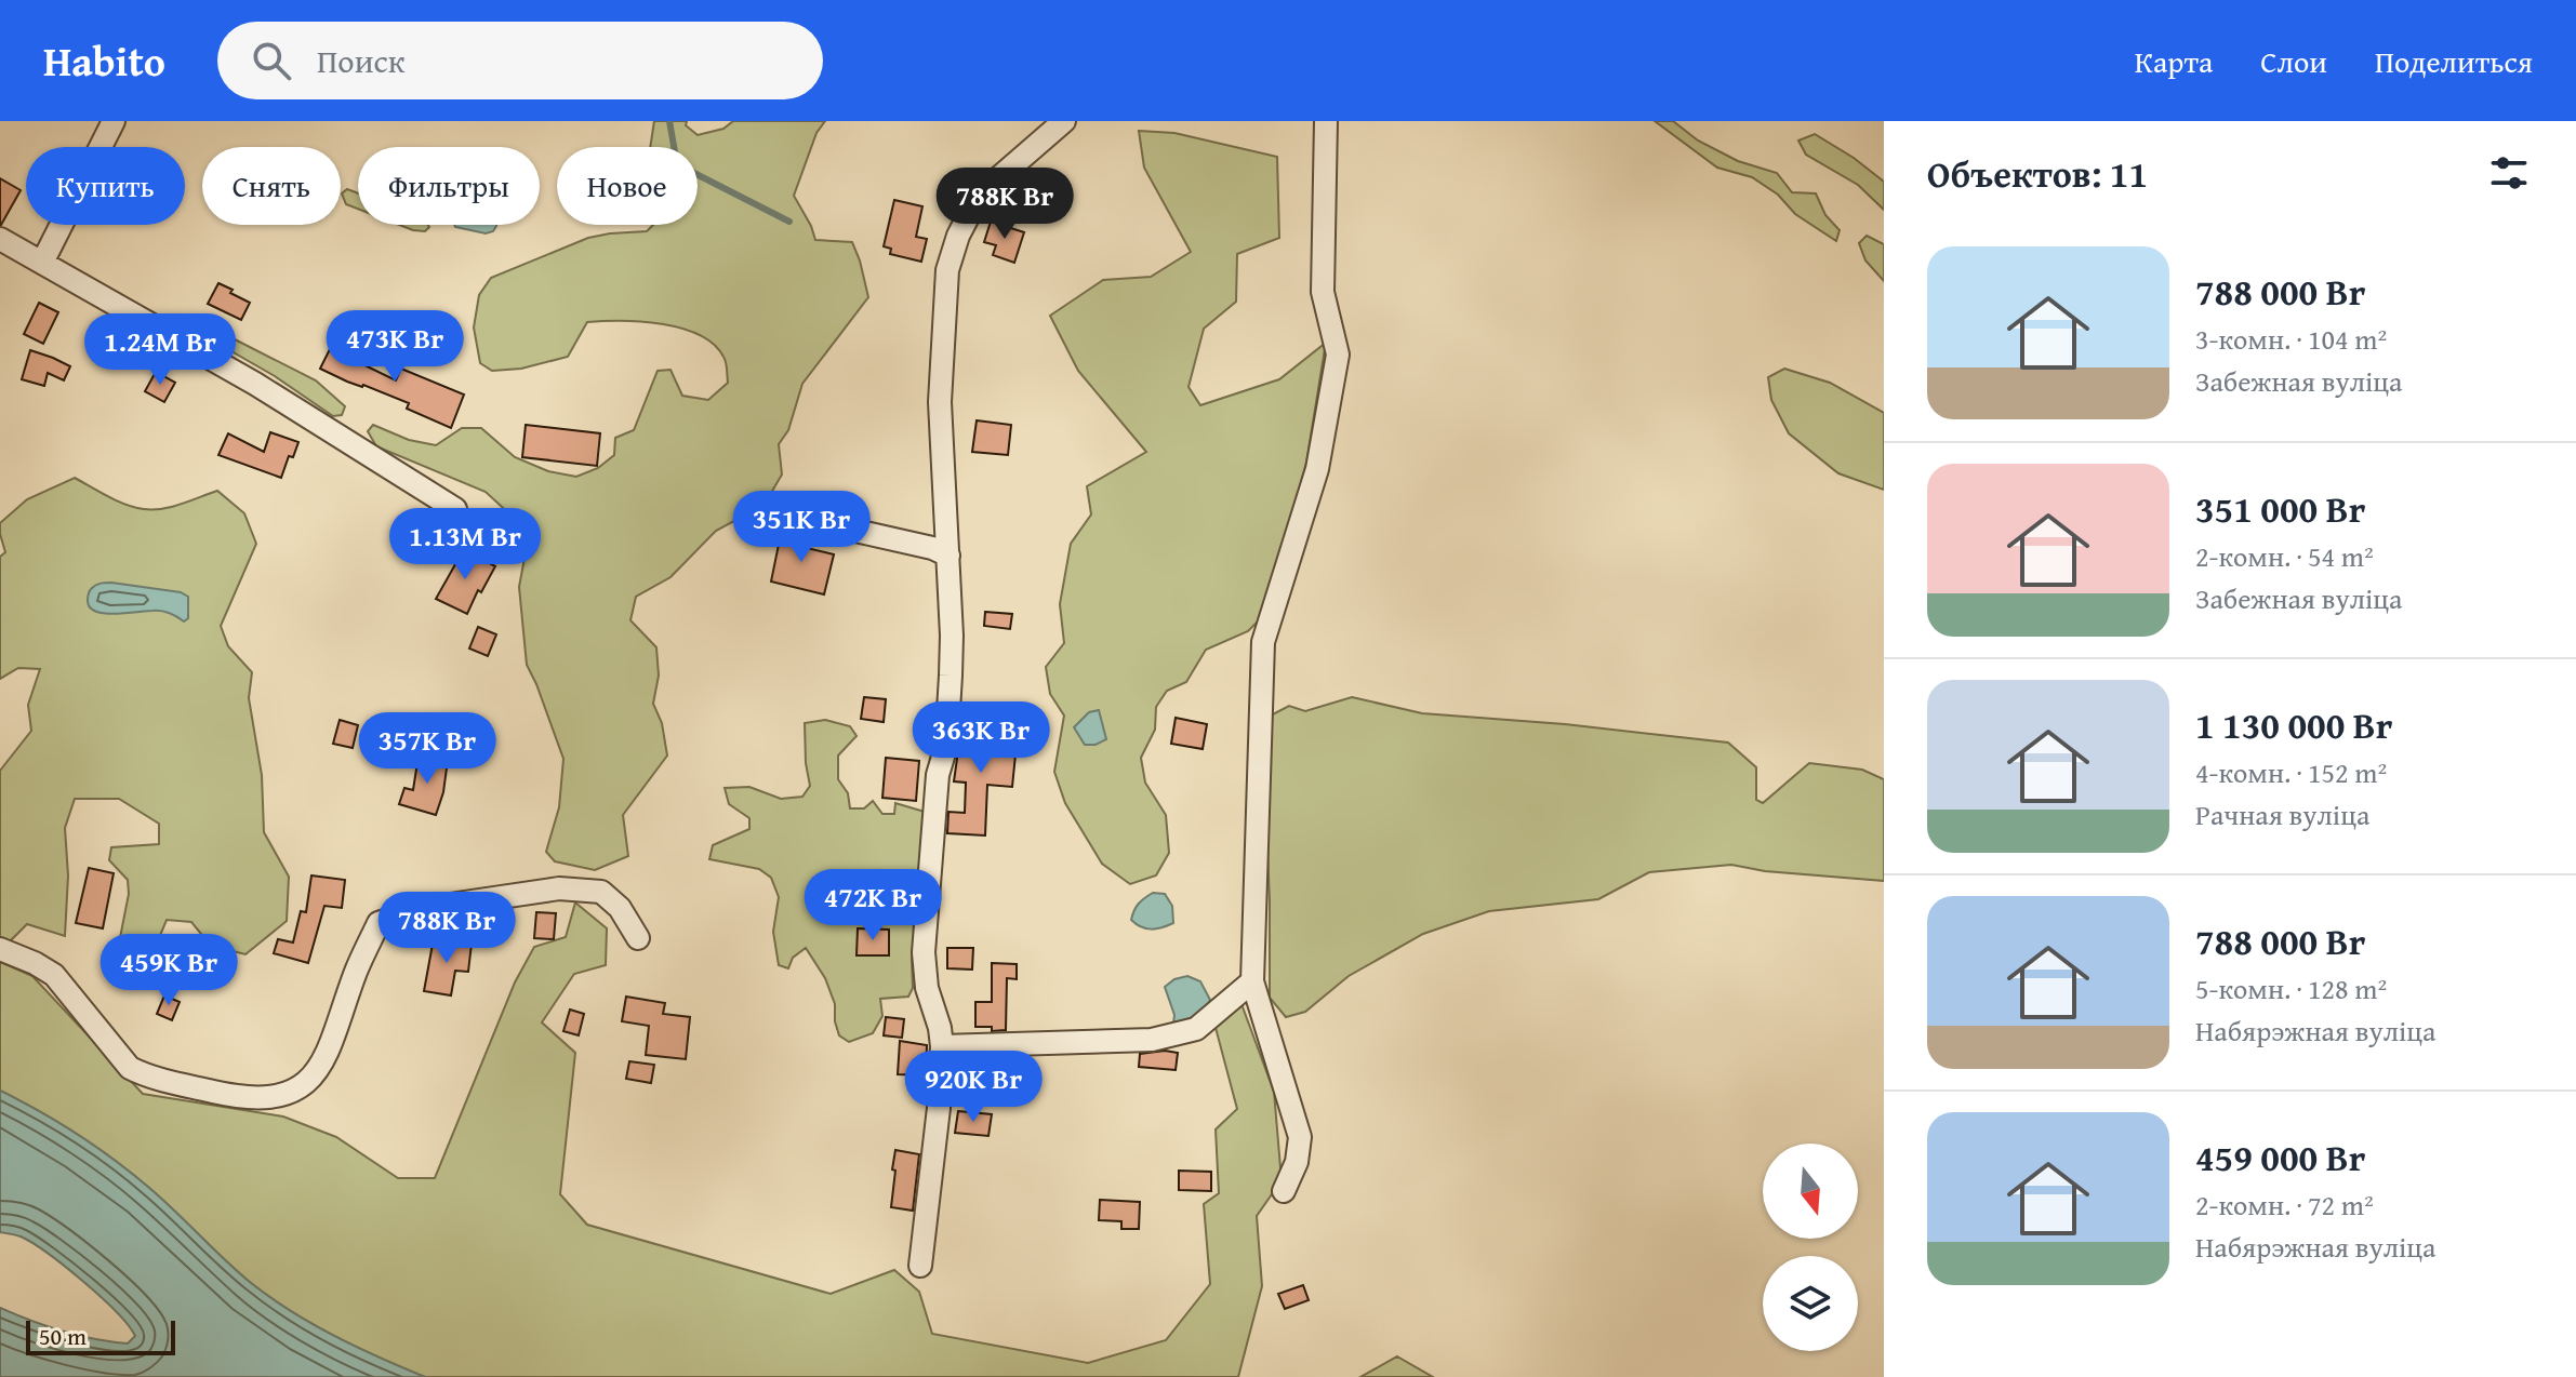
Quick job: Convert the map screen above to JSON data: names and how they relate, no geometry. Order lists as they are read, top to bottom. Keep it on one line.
{"scale_bar":"50 m","north":"bottom","page":{"header":"Habito","search":"Поиск","nav":["Карта","Слои","Поделиться"],"heading":"Объектов: 11","chip":["Купить","Снять","Фильтры","Новое"],"price":["788K Br","473K Br","1.24M Br","351K Br","1.13M Br","363K Br","357K Br","472K Br","788K Br","459K Br","920K Br"],"list":[{"name":"788 000 Br","note":"3-комн. · 104 m² · Забежная вуліца"},{"name":"351 000 Br","note":"2-комн. · 54 m² · Забежная вуліца"},{"name":"1 130 000 Br","note":"4-комн. · 152 m² · Рачная вуліца"},{"name":"788 000 Br","note":"5-комн. · 128 m² · Набярэжная вуліца"},{"name":"459 000 Br","note":"2-комн. · 72 m² · Набярэжная вуліца"}],"scale":"50 m"}}
